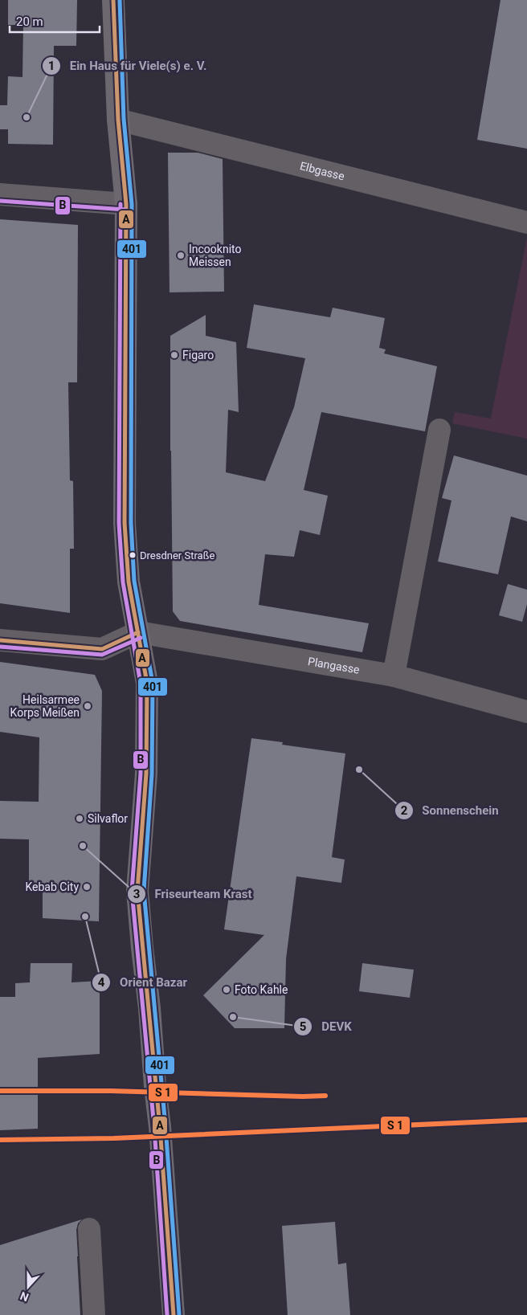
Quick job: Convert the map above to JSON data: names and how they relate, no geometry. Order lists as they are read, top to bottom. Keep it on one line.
{"streets":{"street":["Elbgasse","Plangasse"]},"places":["Ein Haus für Viele(s) e. V.","Incooknito Meissen","Figaro","Dresdner Straße","Heilsarmee Korps Meißen","Sonnenschein","Silvaflor","Friseurteam Krast","Kebab City","Orient Bazar","Foto Kahle","DEVK"],"lines":["transit line A","transit line 401","transit line B"],"scale_bar":"20 m","north":"bottom"}
